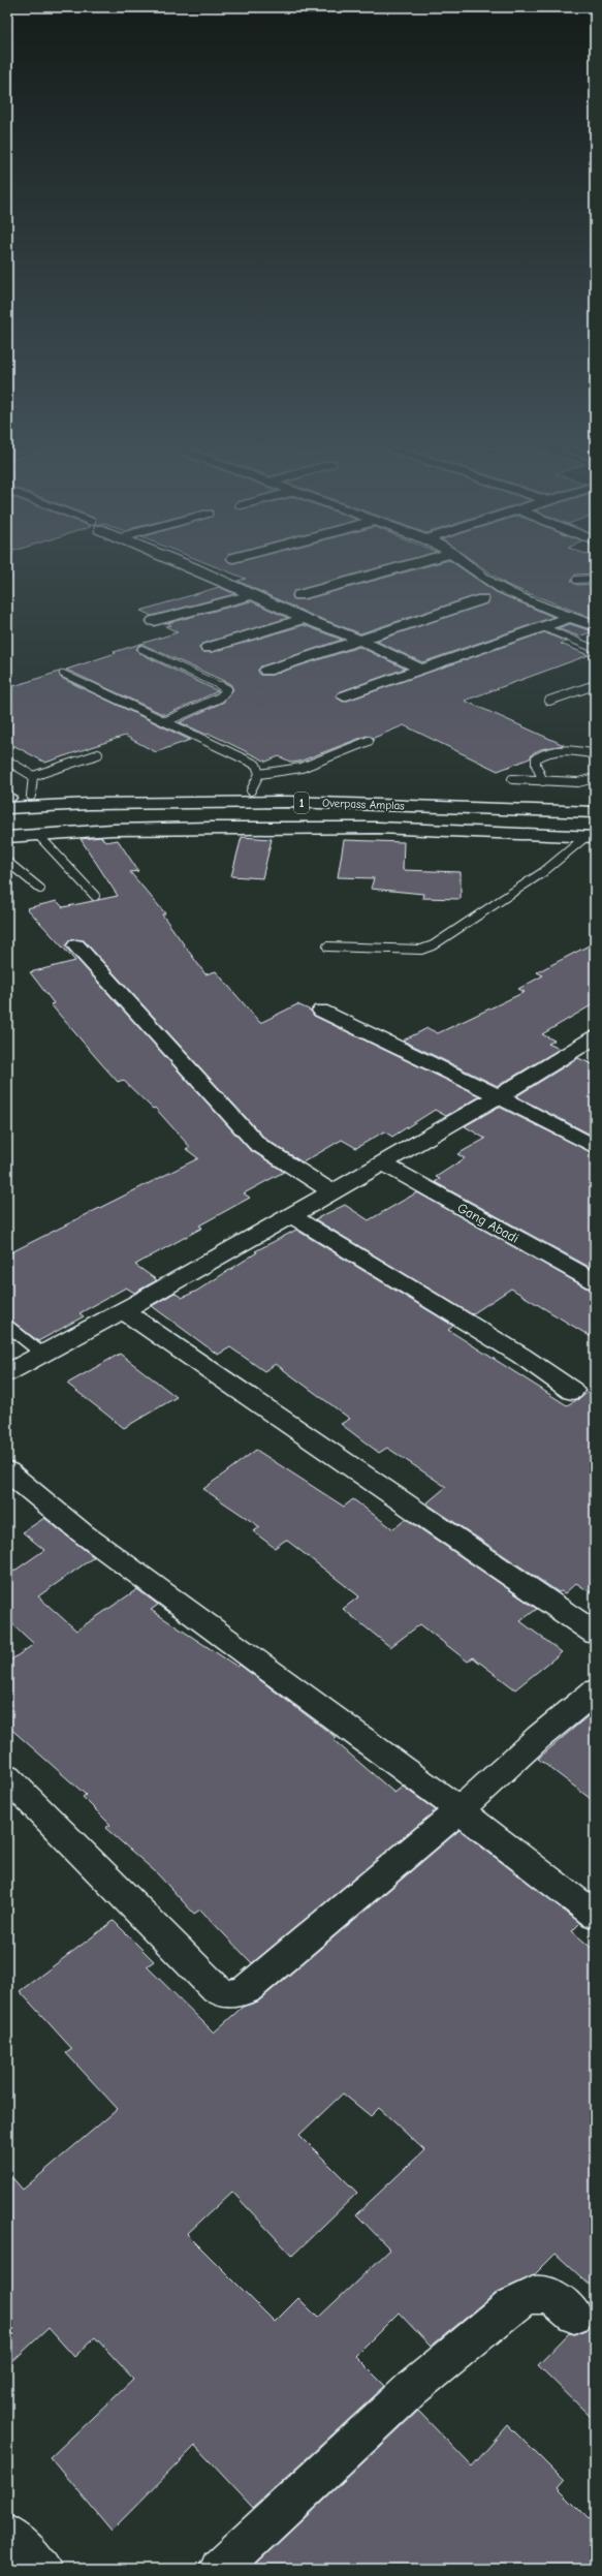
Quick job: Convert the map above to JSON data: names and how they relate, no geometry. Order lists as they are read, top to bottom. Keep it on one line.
{"streets":{"main road":["1","Overpass Amplas","Gang Abadi"]}}
